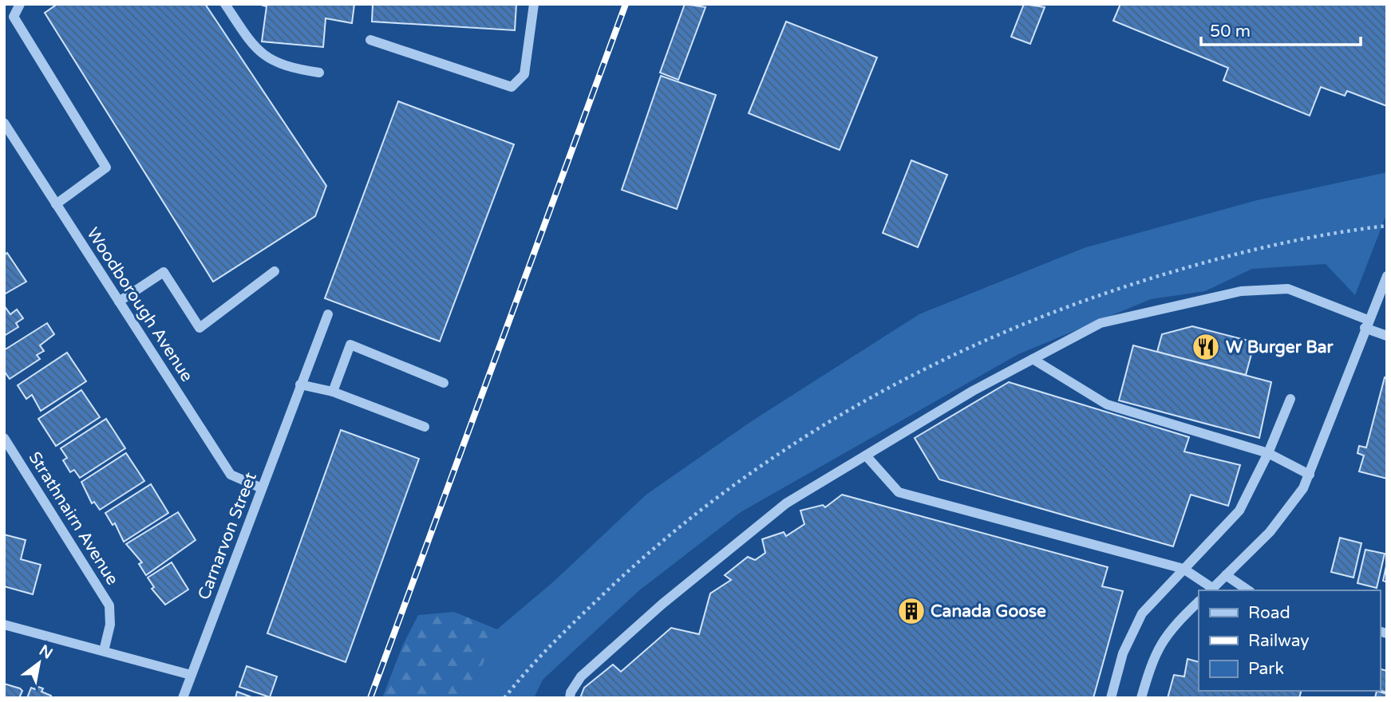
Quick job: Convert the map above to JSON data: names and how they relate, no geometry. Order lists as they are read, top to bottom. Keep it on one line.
{"streets":{"street":["Woodborough Avenue","Strathnairn Avenue","Carnarvon Street"]},"crossings":[["Woodborough Avenue","Carnarvon Street"]],"places":{"restaurant":["W Burger Bar"],"building":["Canada Goose"]},"legend":["Road","Railway","Park"],"scale_bar":"50 m","north":"top right"}
